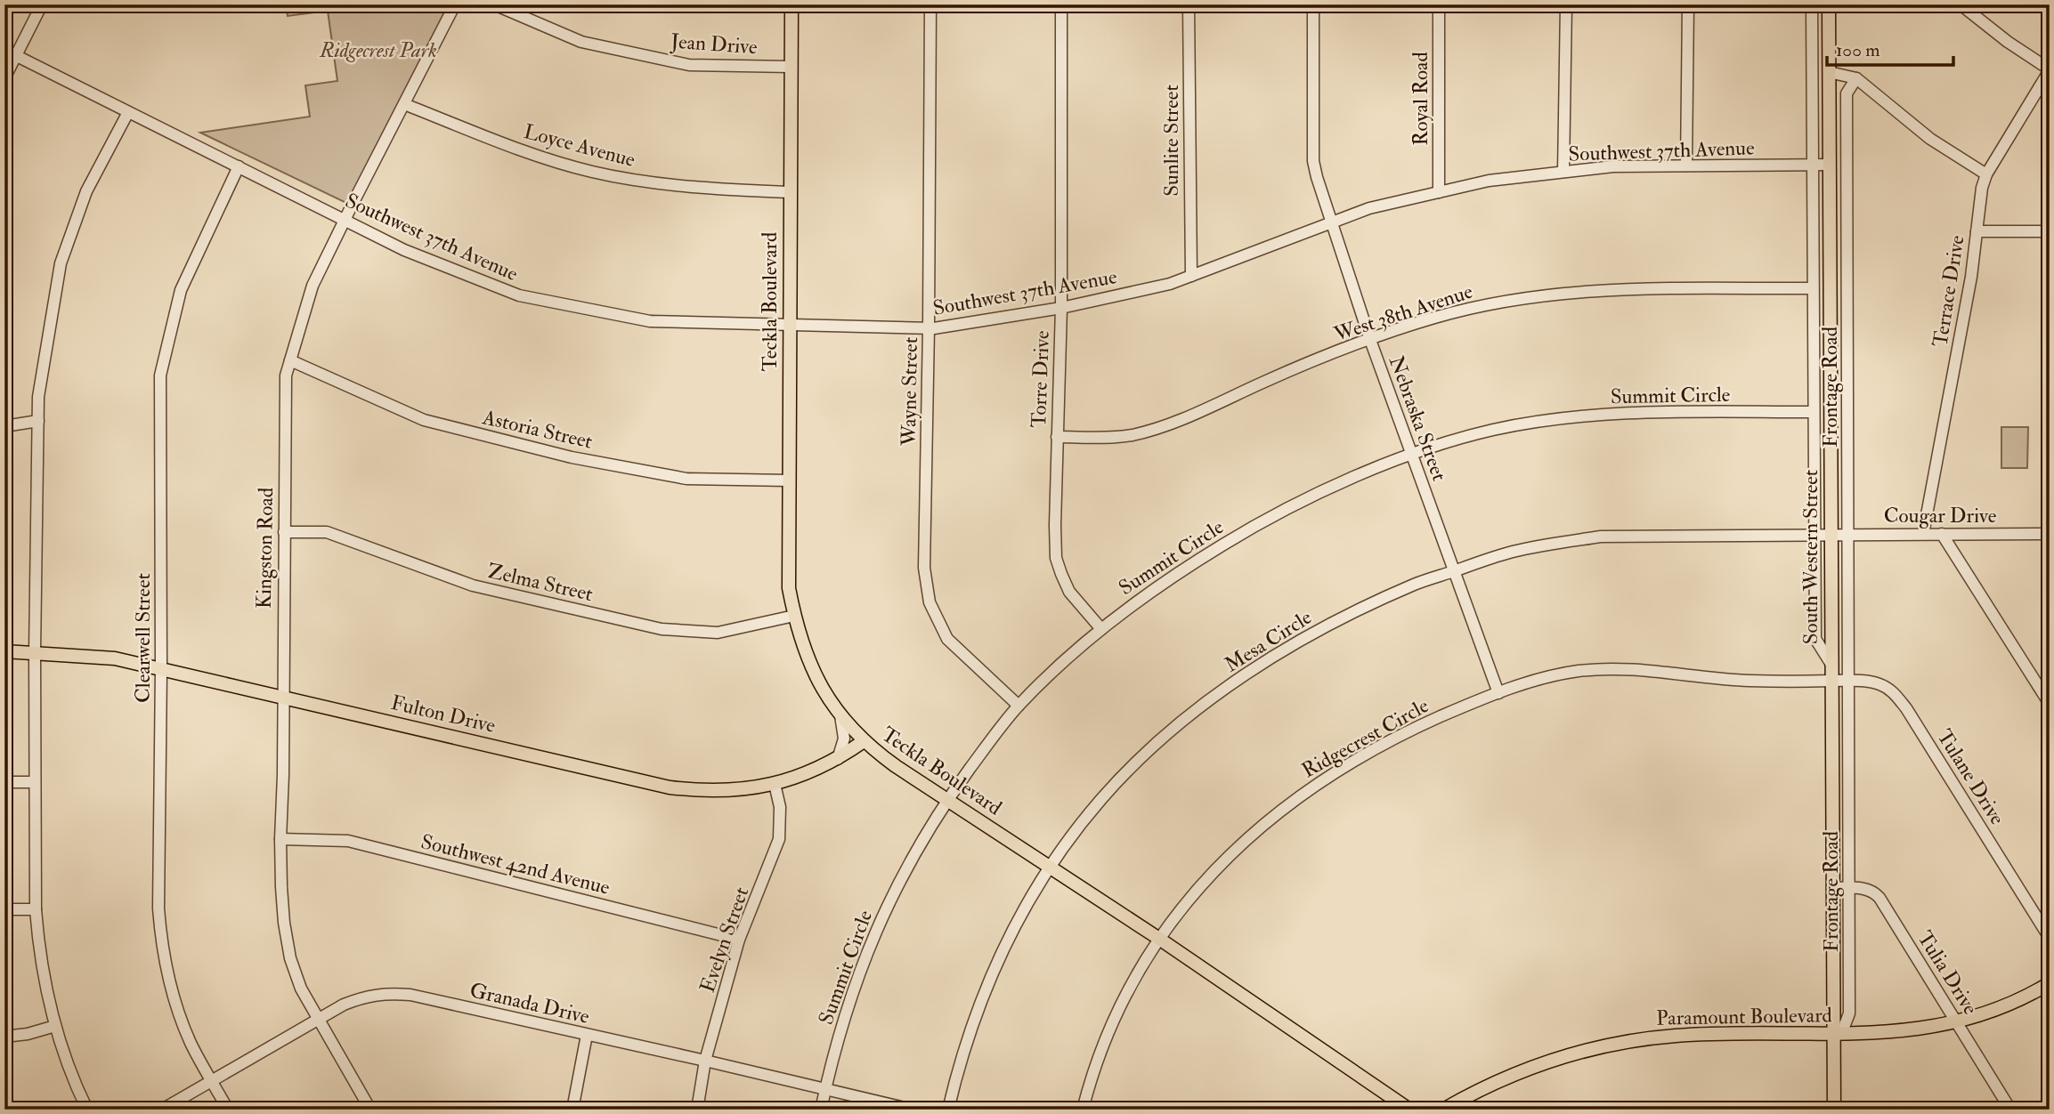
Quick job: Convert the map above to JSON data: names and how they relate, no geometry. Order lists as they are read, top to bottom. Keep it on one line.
{"streets":{"main road":["Teckla Boulevard","South Western Street","Fulton Drive","Paramount Boulevard"],"street":["Jean Drive","Royal Road","Sunlite Street","Loyce Avenue","Southwest 37th Avenue","Terrace Drive","West 38th Avenue","Torre Drive","Frontage Road","Wayne Street","Summit Circle","Nebraska Street","Astoria Street","Cougar Drive","Kingston Road","Zelma Street","Clearwell Street","Mesa Circle","Ridgecrest Circle","Tulane Drive","Southwest 42nd Avenue","Evelyn Street","Tulia Drive","Granada Drive"]},"crossings":[["Jean Drive","Teckla Boulevard"],["Royal Road","Southwest 37th Avenue"],["Sunlite Street","Southwest 37th Avenue"],["Loyce Avenue","Teckla Boulevard"],["Loyce Avenue","Kingston Road"],["Southwest 37th Avenue","Teckla Boulevard"],["Southwest 37th Avenue","Torre Drive"],["Southwest 37th Avenue","Wayne Street"],["Southwest 37th Avenue","Nebraska Street"],["Southwest 37th Avenue","Kingston Road"],["Southwest 37th Avenue","South Western Street"],["Southwest 37th Avenue","Clearwell Street"],["Terrace Drive","Cougar Drive"],["Teckla Boulevard","Summit Circle"],["Teckla Boulevard","Astoria Street"],["Teckla Boulevard","Zelma Street"],["Teckla Boulevard","Mesa Circle"],["Teckla Boulevard","Fulton Drive"],["Teckla Boulevard","Ridgecrest Circle"],["West 38th Avenue","Torre Drive"],["West 38th Avenue","Nebraska Street"],["Torre Drive","Summit Circle"],["Frontage Road","Cougar Drive"],["Frontage Road","South Western Street"],["Frontage Road","Tulane Drive"],["Frontage Road","Tulia Drive"],["Frontage Road","Paramount Boulevard"],["Wayne Street","Summit Circle"],["Summit Circle","Nebraska Street"],["Summit Circle","Granada Drive"],["Nebraska Street","Mesa Circle"],["Nebraska Street","Ridgecrest Circle"],["Astoria Street","Kingston Road"],["Cougar Drive","South Western Street"],["Cougar Drive","Mesa Circle"],["Kingston Road","Zelma Street"],["Kingston Road","Fulton Drive"],["Kingston Road","Southwest 42nd Avenue"],["Kingston Road","Granada Drive"],["South Western Street","Mesa Circle"],["South Western Street","Ridgecrest Circle"],["South Western Street","Tulane Drive"],["South Western Street","Tulia Drive"],["South Western Street","Paramount Boulevard"],["Clearwell Street","Fulton Drive"],["Clearwell Street","Granada Drive"],["Fulton Drive","Evelyn Street"],["Ridgecrest Circle","Tulane Drive"],["Southwest 42nd Avenue","Evelyn Street"],["Evelyn Street","Granada Drive"],["Tulia Drive","Paramount Boulevard"]],"parks":["Ridgecrest Park"],"scale_bar":"100 m"}
